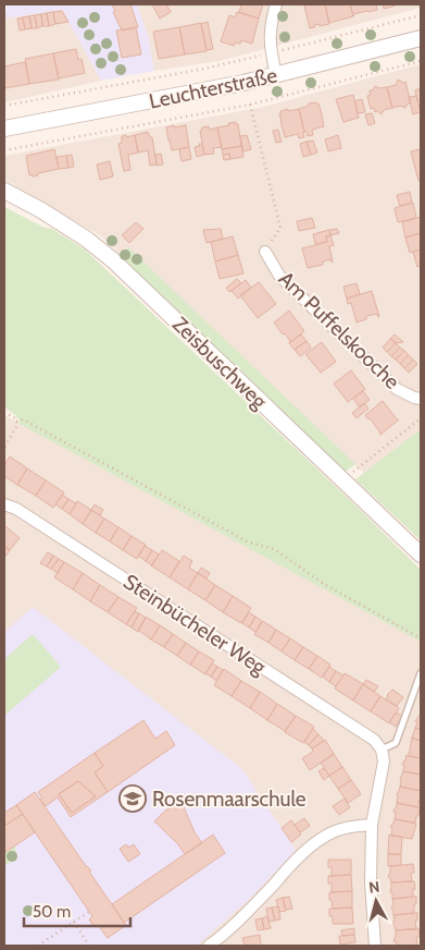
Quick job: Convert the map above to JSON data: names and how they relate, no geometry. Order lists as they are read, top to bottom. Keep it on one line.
{"streets":{"street":["Leuchterstraße","Am Puffelskooche","Zeisbuschweg","Steinbücheler Weg"]},"places":{"school or university":["Rosenmaarschule"]},"scale_bar":"50 m","north":"top"}
